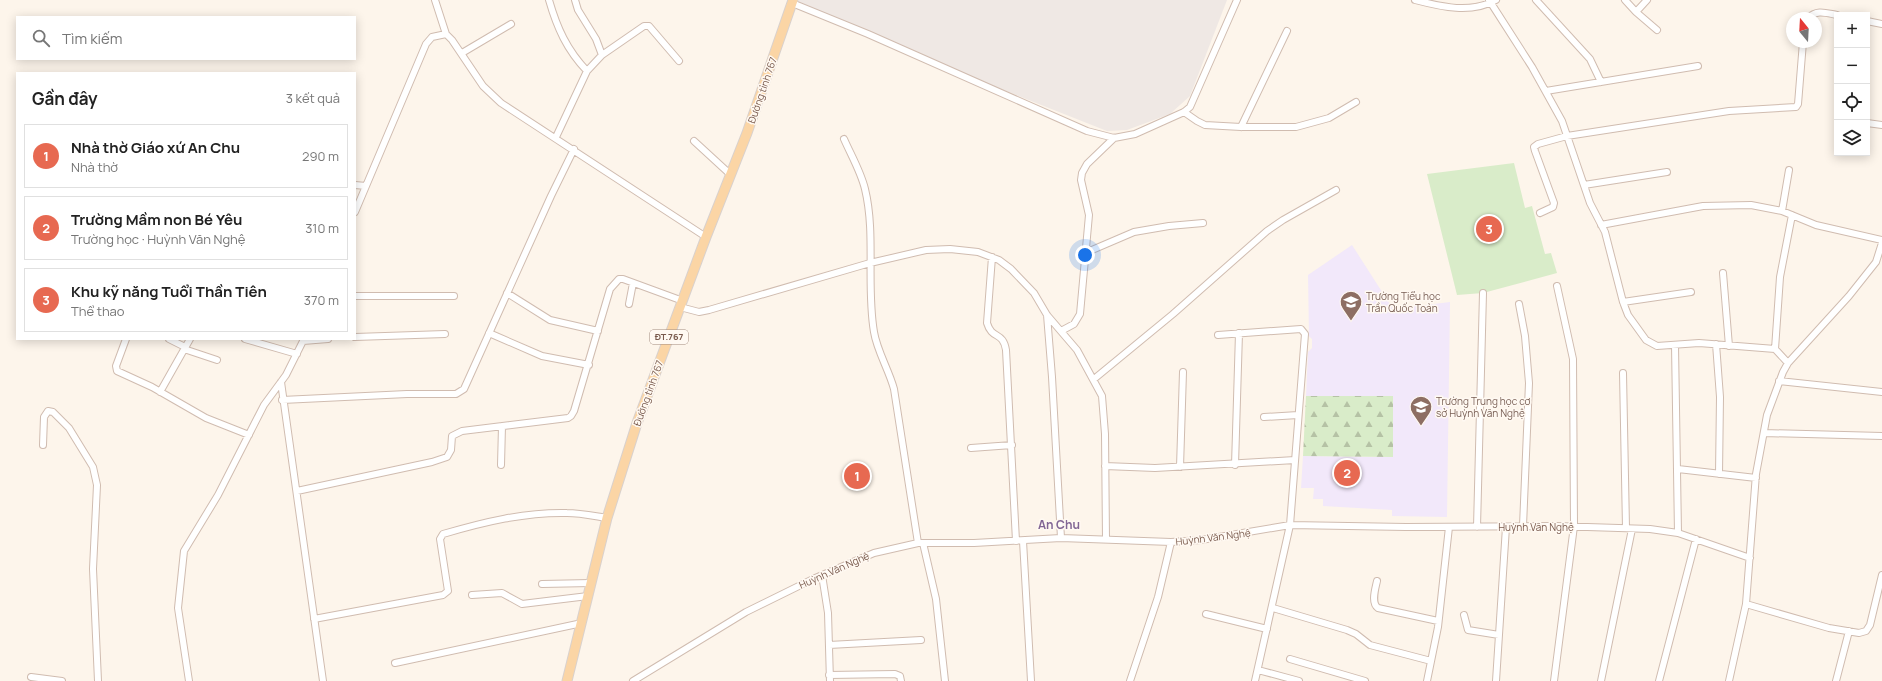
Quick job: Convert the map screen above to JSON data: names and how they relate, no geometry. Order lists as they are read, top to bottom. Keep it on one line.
{"streets":{"main road":["Đường tỉnh 767","ĐT.767"],"street":["Huỳnh Văn Nghệ"]},"districts":["An Chu"],"places":{"school or university":["Trường Tiểu học Trần Quốc Toản","Trường Trung học cơ sở Huỳnh Văn Nghệ"]},"north":"top","page":{"map_buttons":["+","−"],"search":"Tìm kiếm","heading":["Gần đây","3 kết quả"],"list":[{"mark":"1","name":"Nhà thờ Giáo xứ An Chu","note":"Nhà thờ","value":"290 m"},{"mark":"2","name":"Trường Mầm non Bé Yêu","note":"Trường học · Huỳnh Văn Nghệ","value":"310 m"},{"mark":"3","name":"Khu kỹ năng Tuổi Thần Tiên","note":"Thể thao","value":"370 m"}],"pins":["3","2","1"]}}
